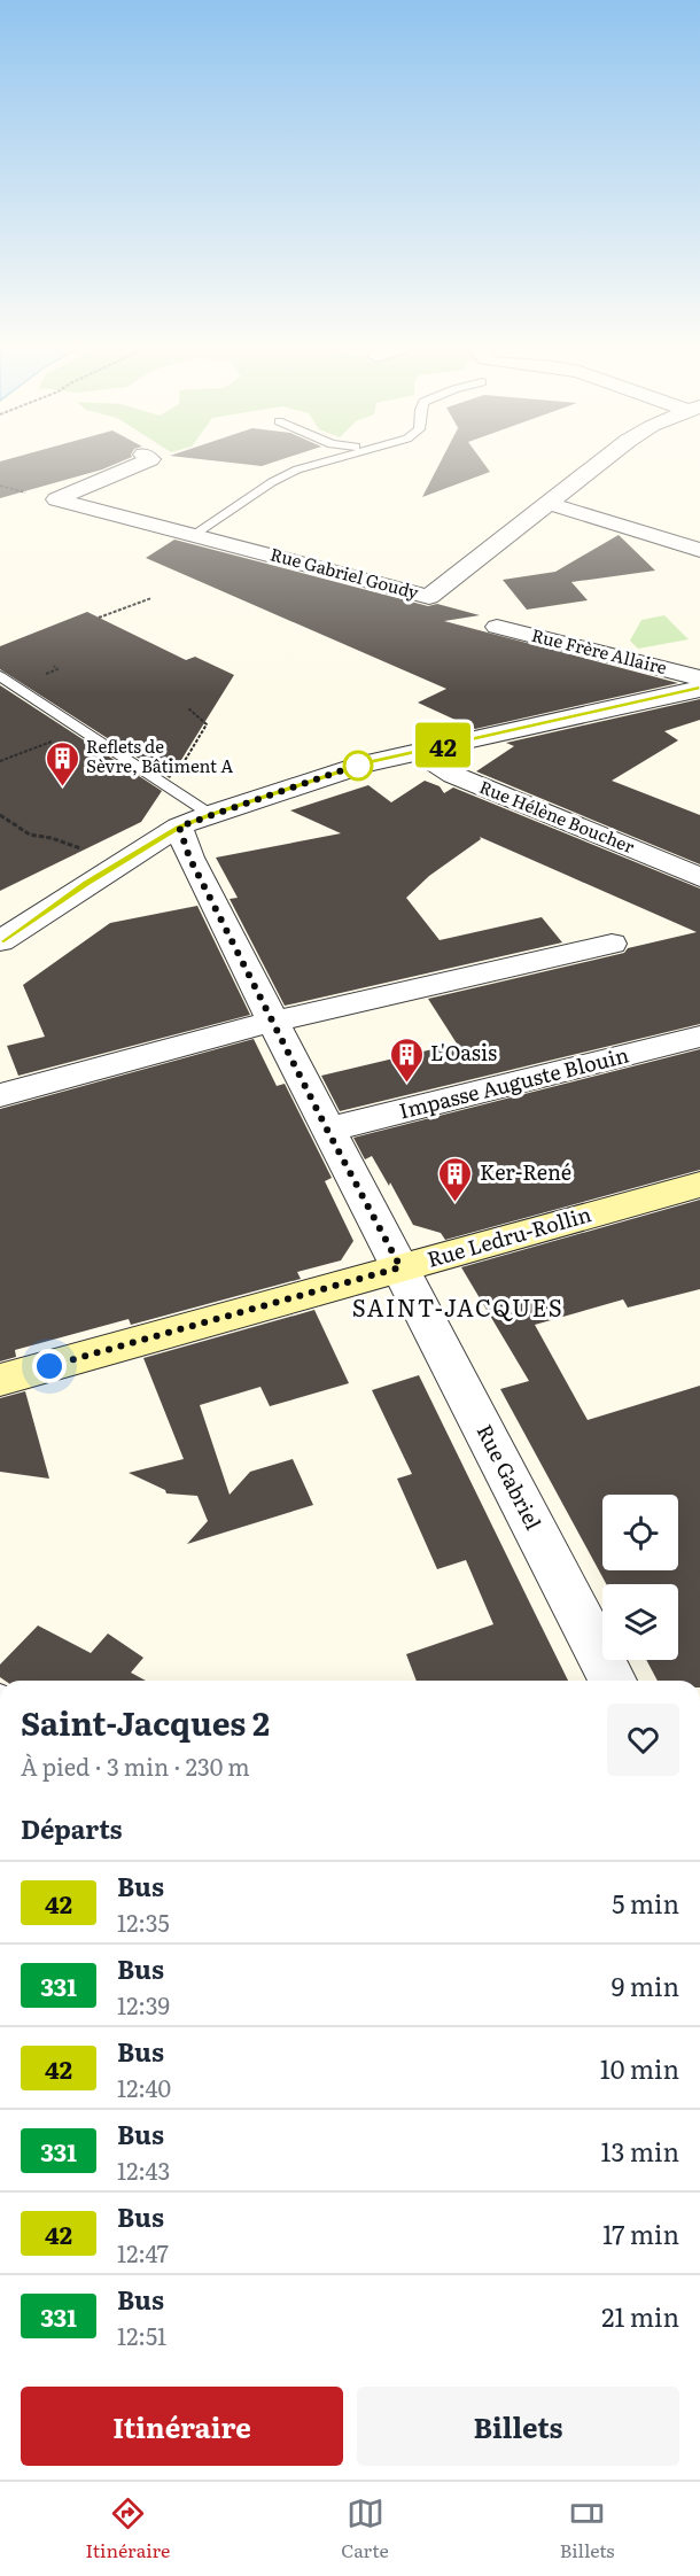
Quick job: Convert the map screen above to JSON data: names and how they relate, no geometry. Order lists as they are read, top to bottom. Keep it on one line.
{"streets":{"main road":["Rue Ledru-Rollin"],"street":["Rue Gabriel Goudy","Rue Frère Allaire","Rue Hélène Boucher","Impasse Auguste Blouin","Rue Gabriel"]},"crossings":[["Impasse Auguste Blouin","Rue Gabriel"],["Rue Ledru-Rollin","Rue Gabriel"]],"districts":["SAINT-JACQUES"],"places":{"building":["Reflets de Sèvre, Bâtiment A","L'Oasis","Ker-René"]},"lines":["bus line 42"],"page":{"on_map":"42","heading":[["Saint-Jacques 2","À pied · 3 min · 230 m"],"Départs"],"list":[{"mark":"42","name":"Bus","note":"12:35","value":"5 min"},{"mark":"331","name":"Bus","note":"12:39","value":"9 min"},{"mark":"42","name":"Bus","note":"12:40","value":"10 min"},{"mark":"331","name":"Bus","note":"12:43","value":"13 min"},{"mark":"42","name":"Bus","note":"12:47","value":"17 min"},{"mark":"331","name":"Bus","note":"12:51","value":"21 min"}],"buttons":["Itinéraire","Billets"],"tabs":["Itinéraire","Carte","Billets"]}}
